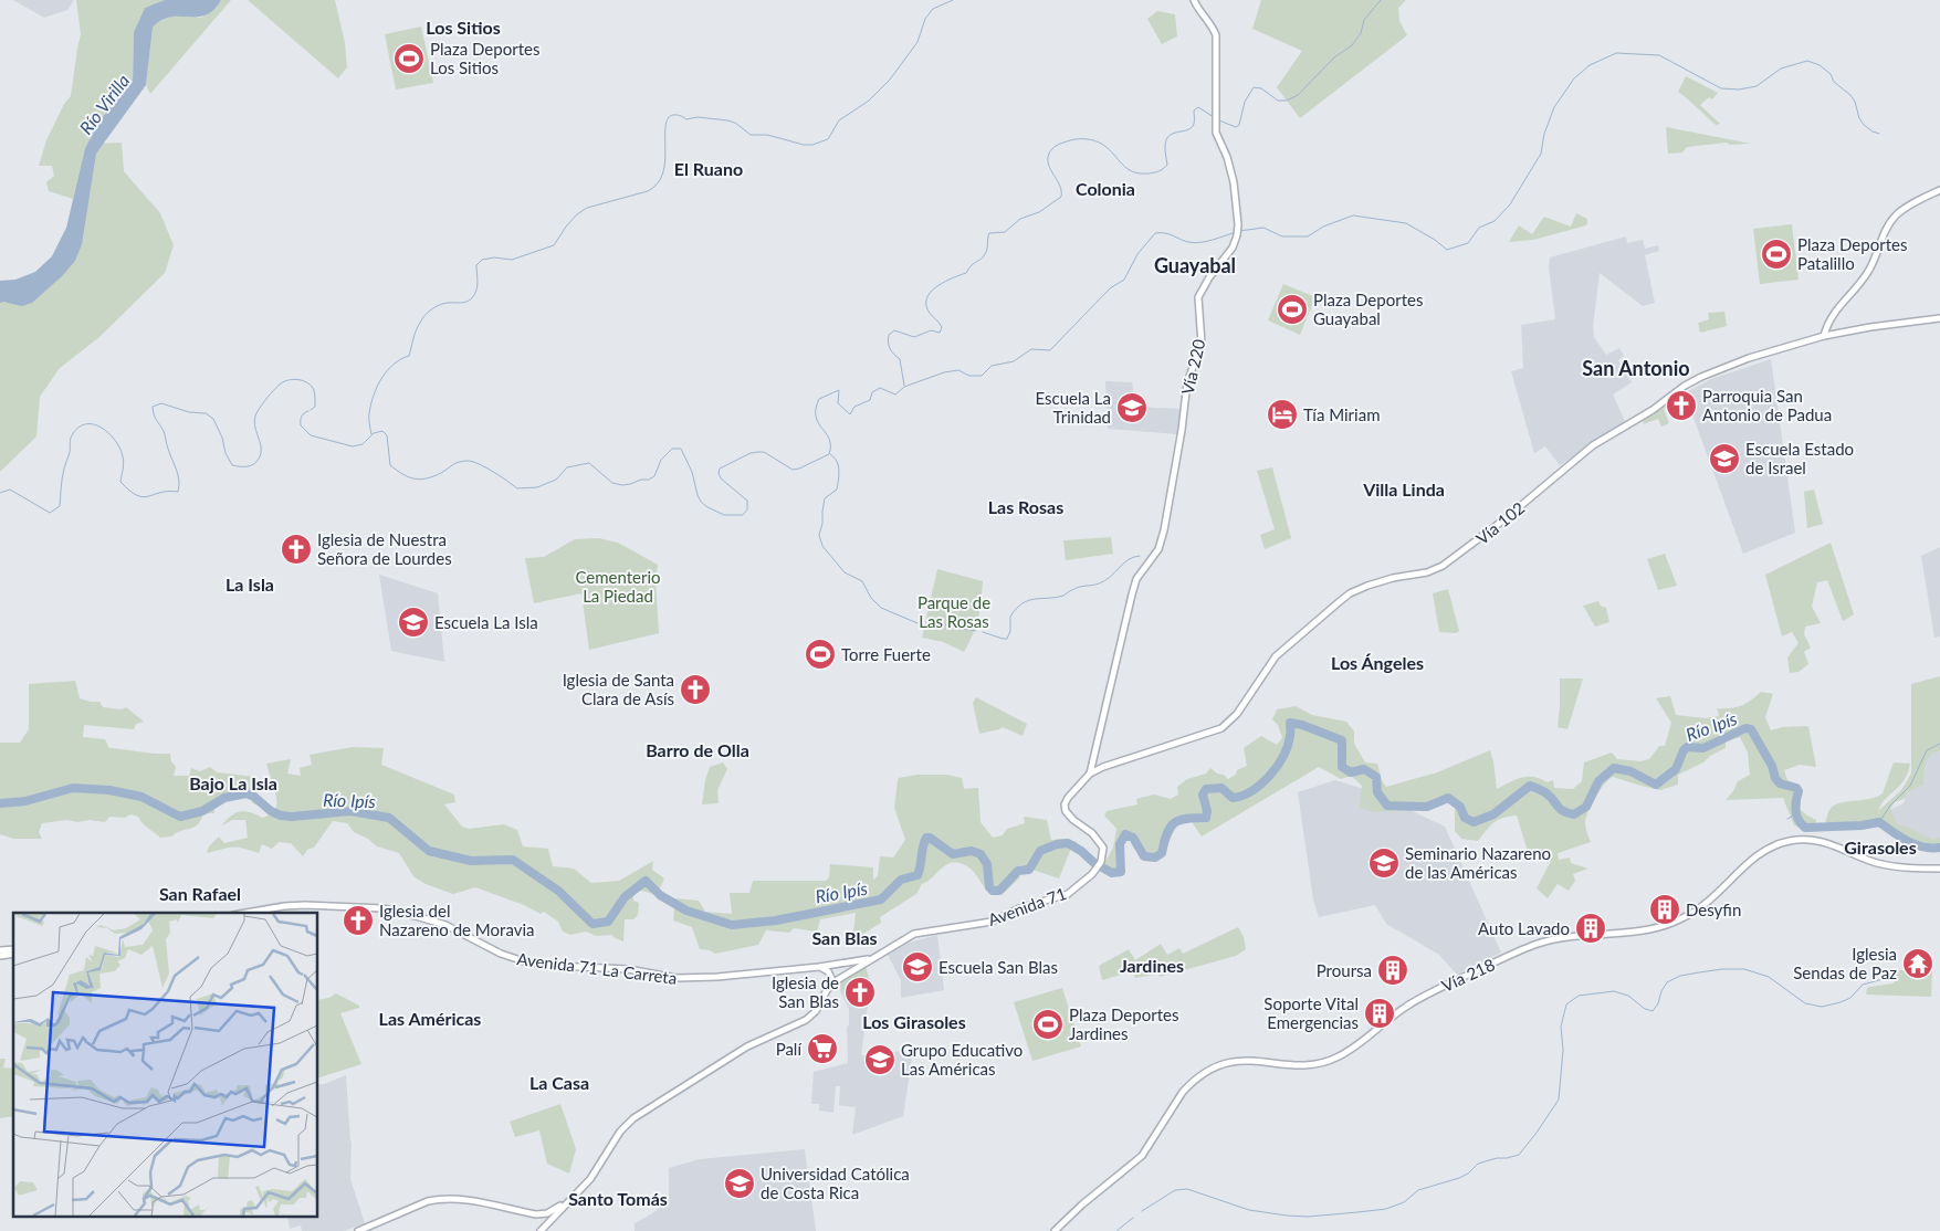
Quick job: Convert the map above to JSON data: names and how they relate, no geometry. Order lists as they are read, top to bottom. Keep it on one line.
{"streets":{"main road":["Vía 220","Vía 102","Avenida 71","Avenida 71 La Carreta","Vía 218"]},"crossings":[["Vía 220","Vía 102"],["Vía 220","Avenida 71"],["Vía 102","Avenida 71"],["Avenida 71","Avenida 71 La Carreta"]],"districts":["Los Sitios","El Ruano","Colonia","Guayabal","San Antonio","Villa Linda","Las Rosas","La Isla","Los Ángeles","Barro de Olla","Bajo La Isla","Girasoles","San Rafael","San Blas","Jardines","Las Américas","Los Girasoles","La Casa","Santo Tomás"],"water":["Río Virilla","Río Ipís"],"parks":["Cementerio La Piedad","Parque de Las Rosas"],"places":{"sports":["Plaza Deportes Los Sitios","Plaza Deportes Patalillo","Plaza Deportes Guayabal","Torre Fuerte","Plaza Deportes Jardines"],"church":["Parroquia San Antonio de Padua","Iglesia de Nuestra Señora de Lourdes","Iglesia de Santa Clara de Asís","Iglesia del Nazareno de Moravia","Iglesia de San Blas"],"school or university":["Escuela La Trinidad","Escuela Estado de Israel","Escuela La Isla","Seminario Nazareno de las Américas","Escuela San Blas","Grupo Educativo Las Américas","Universidad Católica de Costa Rica"],"hotel":["Tía Miriam"],"building":["Desyfin","Auto Lavado","Proursa","Soporte Vital Emergencias"],"temple":["Iglesia Sendas de Paz"],"supermarket":["Palí"]}}
